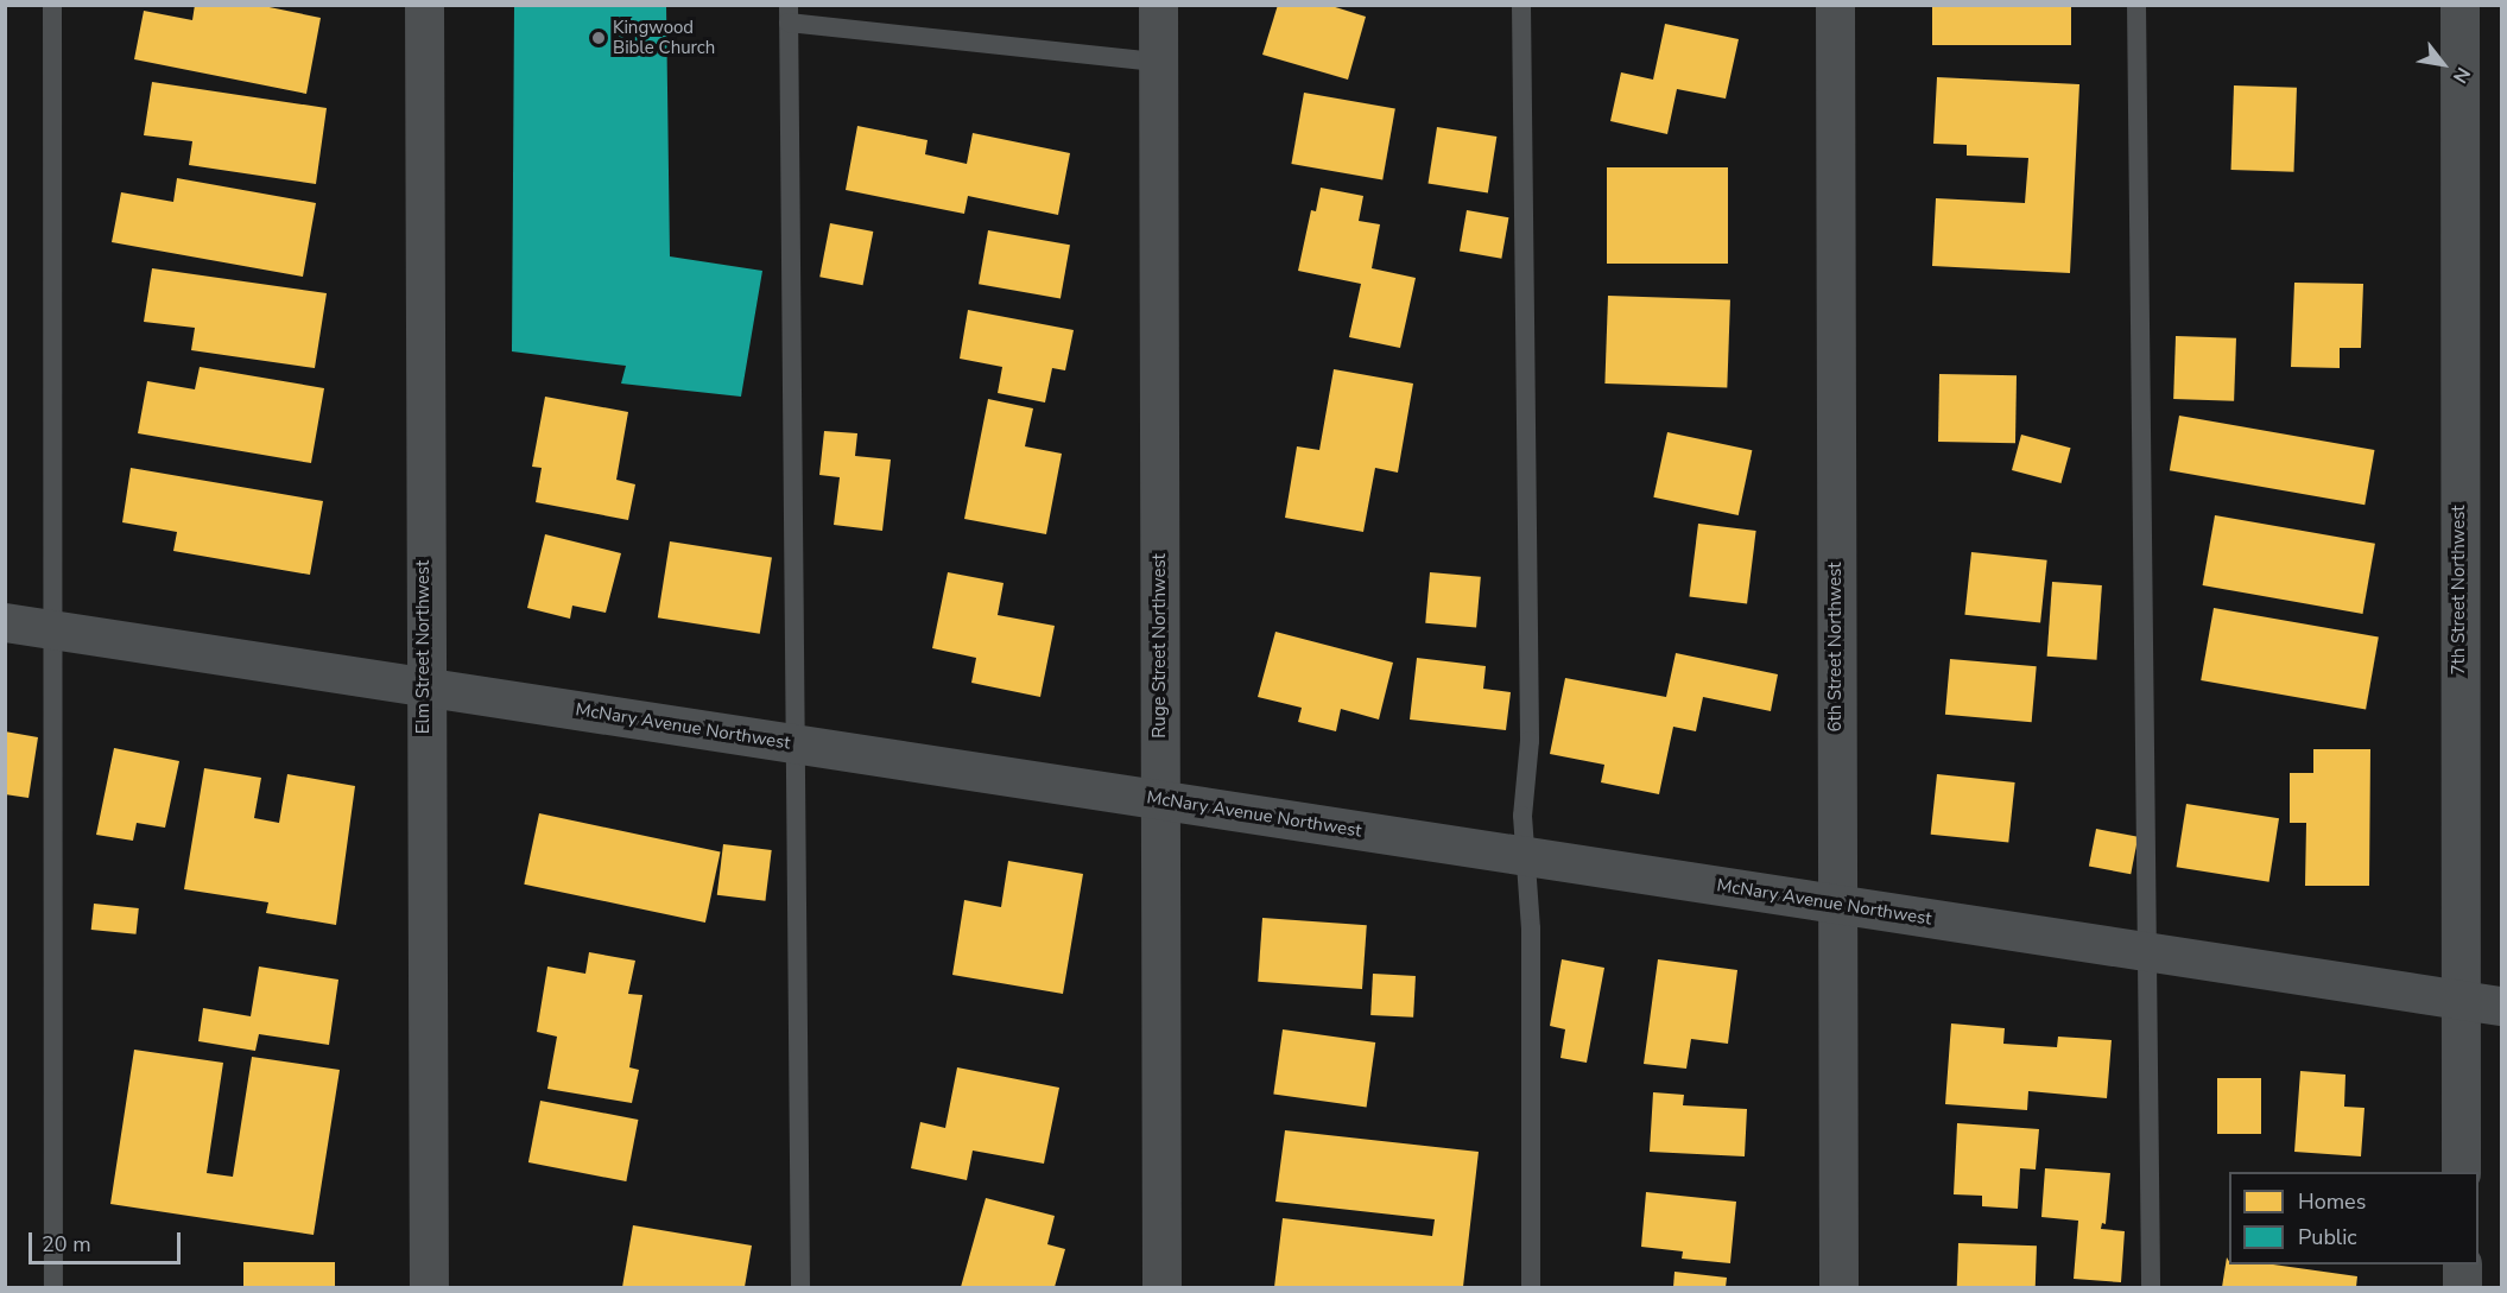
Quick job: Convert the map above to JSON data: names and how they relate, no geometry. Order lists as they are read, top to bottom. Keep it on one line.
{"streets":{"street":["7th Street Northwest","Ruge Street Northwest","Elm Street Northwest","6th Street Northwest","McNary Avenue Northwest"]},"crossings":[["7th Street Northwest","McNary Avenue Northwest"],["Ruge Street Northwest","McNary Avenue Northwest"],["Elm Street Northwest","McNary Avenue Northwest"],["6th Street Northwest","McNary Avenue Northwest"]],"places":["Kingwood Bible Church"],"legend":["Homes","Public"],"scale_bar":"20 m","north":"bottom right"}
